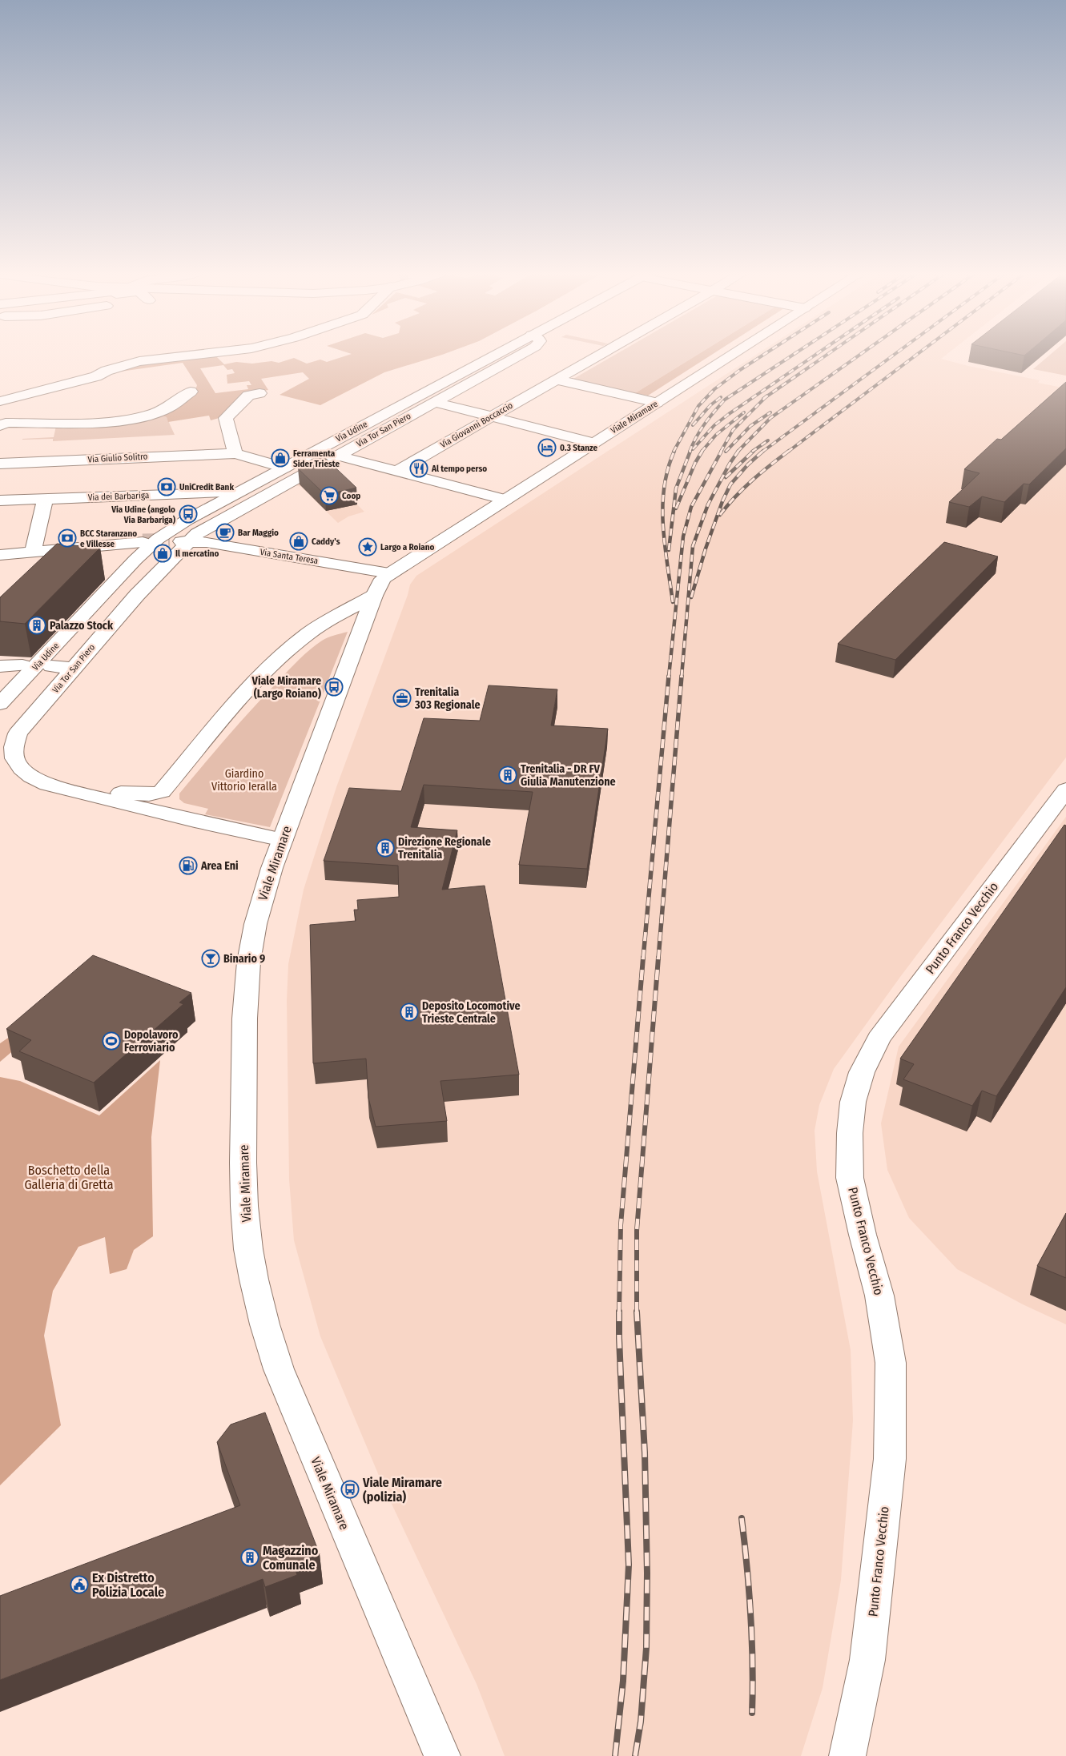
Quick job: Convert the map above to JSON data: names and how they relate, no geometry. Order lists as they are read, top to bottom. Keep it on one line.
{"streets":{"street":["Viale Miramare","Via Giovanni Boccaccio","Via Tor San Piero","Via Udine","Via Giulio Solitro","Via dei Barbariga","Via Santa Teresa","Punto Franco Vecchio"]},"crossings":[["Viale Miramare","Via Tor San Piero"],["Viale Miramare","Via Santa Teresa"],["Via Tor San Piero","Via Santa Teresa"],["Via Udine","Via Giulio Solitro"],["Via Udine","Via dei Barbariga"]],"parks":["Giardino Vittorio Ieralla","Boschetto della Galleria di Gretta"],"places":{"hotel":["0.3 Stanze"],"shop":["Ferramenta Sider Trieste","Caddy's","Il mercatino"],"restaurant":["Al tempo perso"],"bank":["UniCredit Bank","BCC Staranzano e Villesse"],"supermarket":["Coop"],"bus stop":["Via Udine (angolo Via Barbariga)","Viale Miramare (Largo Roiano)","Viale Miramare (polizia)"],"cafe":["Bar Maggio"],"place":["Largo a Roiano"],"building":["Palazzo Stock","Trenitalia - DR FV Giulia Manutenzione","Direzione Regionale Trenitalia","Deposito Locomotive Trieste Centrale","Magazzino Comunale"],"office":["Trenitalia 303 Regionale"],"fuel station":["Area Eni"],"bar":["Binario 9"],"sports":["Dopolavoro Ferroviario"],"public building":["Ex Distretto Polizia Locale"]}}
